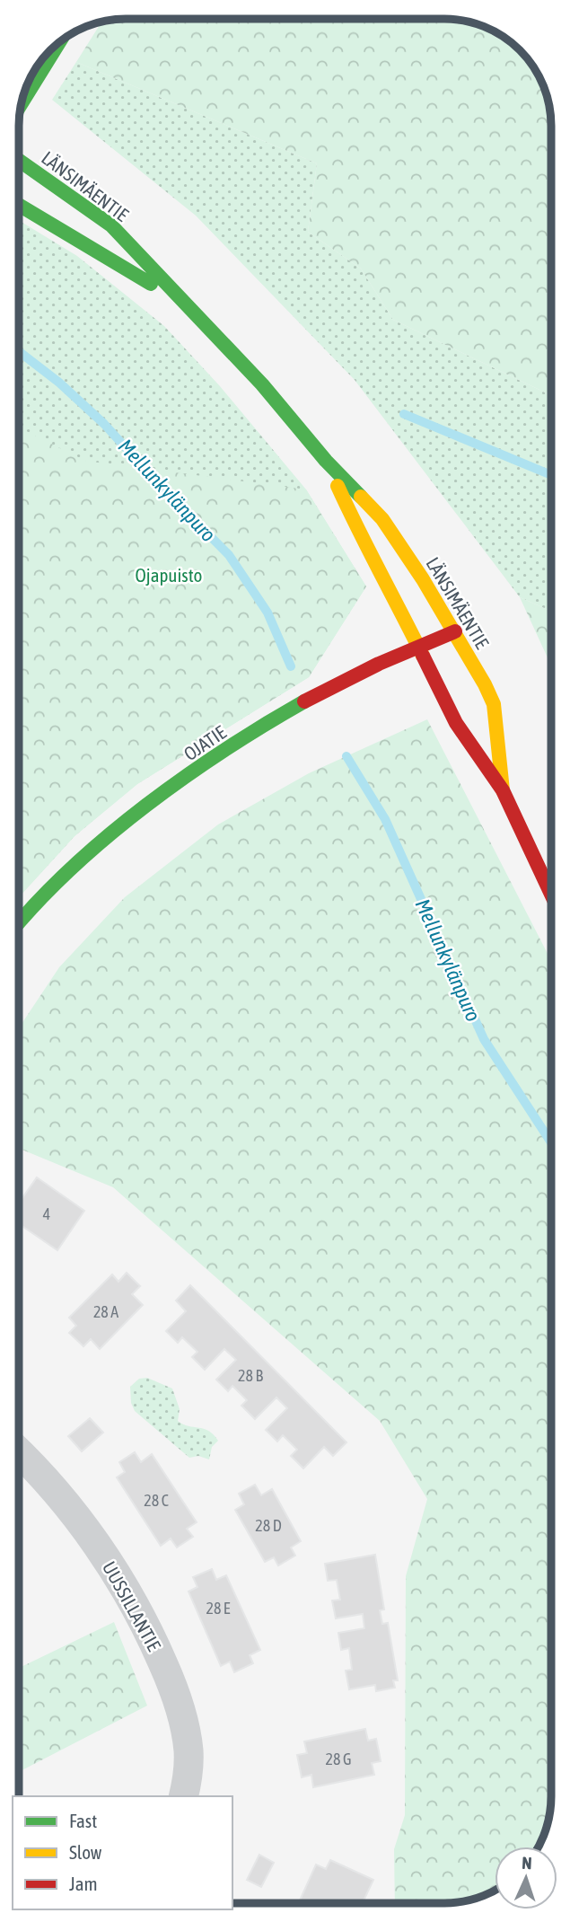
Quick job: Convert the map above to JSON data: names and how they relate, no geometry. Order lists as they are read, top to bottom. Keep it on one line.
{"streets":{"main road":["LÄNSIMÄENTIE","OJATIE"],"street":["UUSSILLANTIE"]},"crossings":[["LÄNSIMÄENTIE","OJATIE"]],"water":["Mellunkylänpuro"],"parks":["Ojapuisto"],"house_numbers":["4","28 A","28 B","28 C","28 D","28 E","28 G"],"legend":["Fast","Slow","Jam"],"north":"top"}
